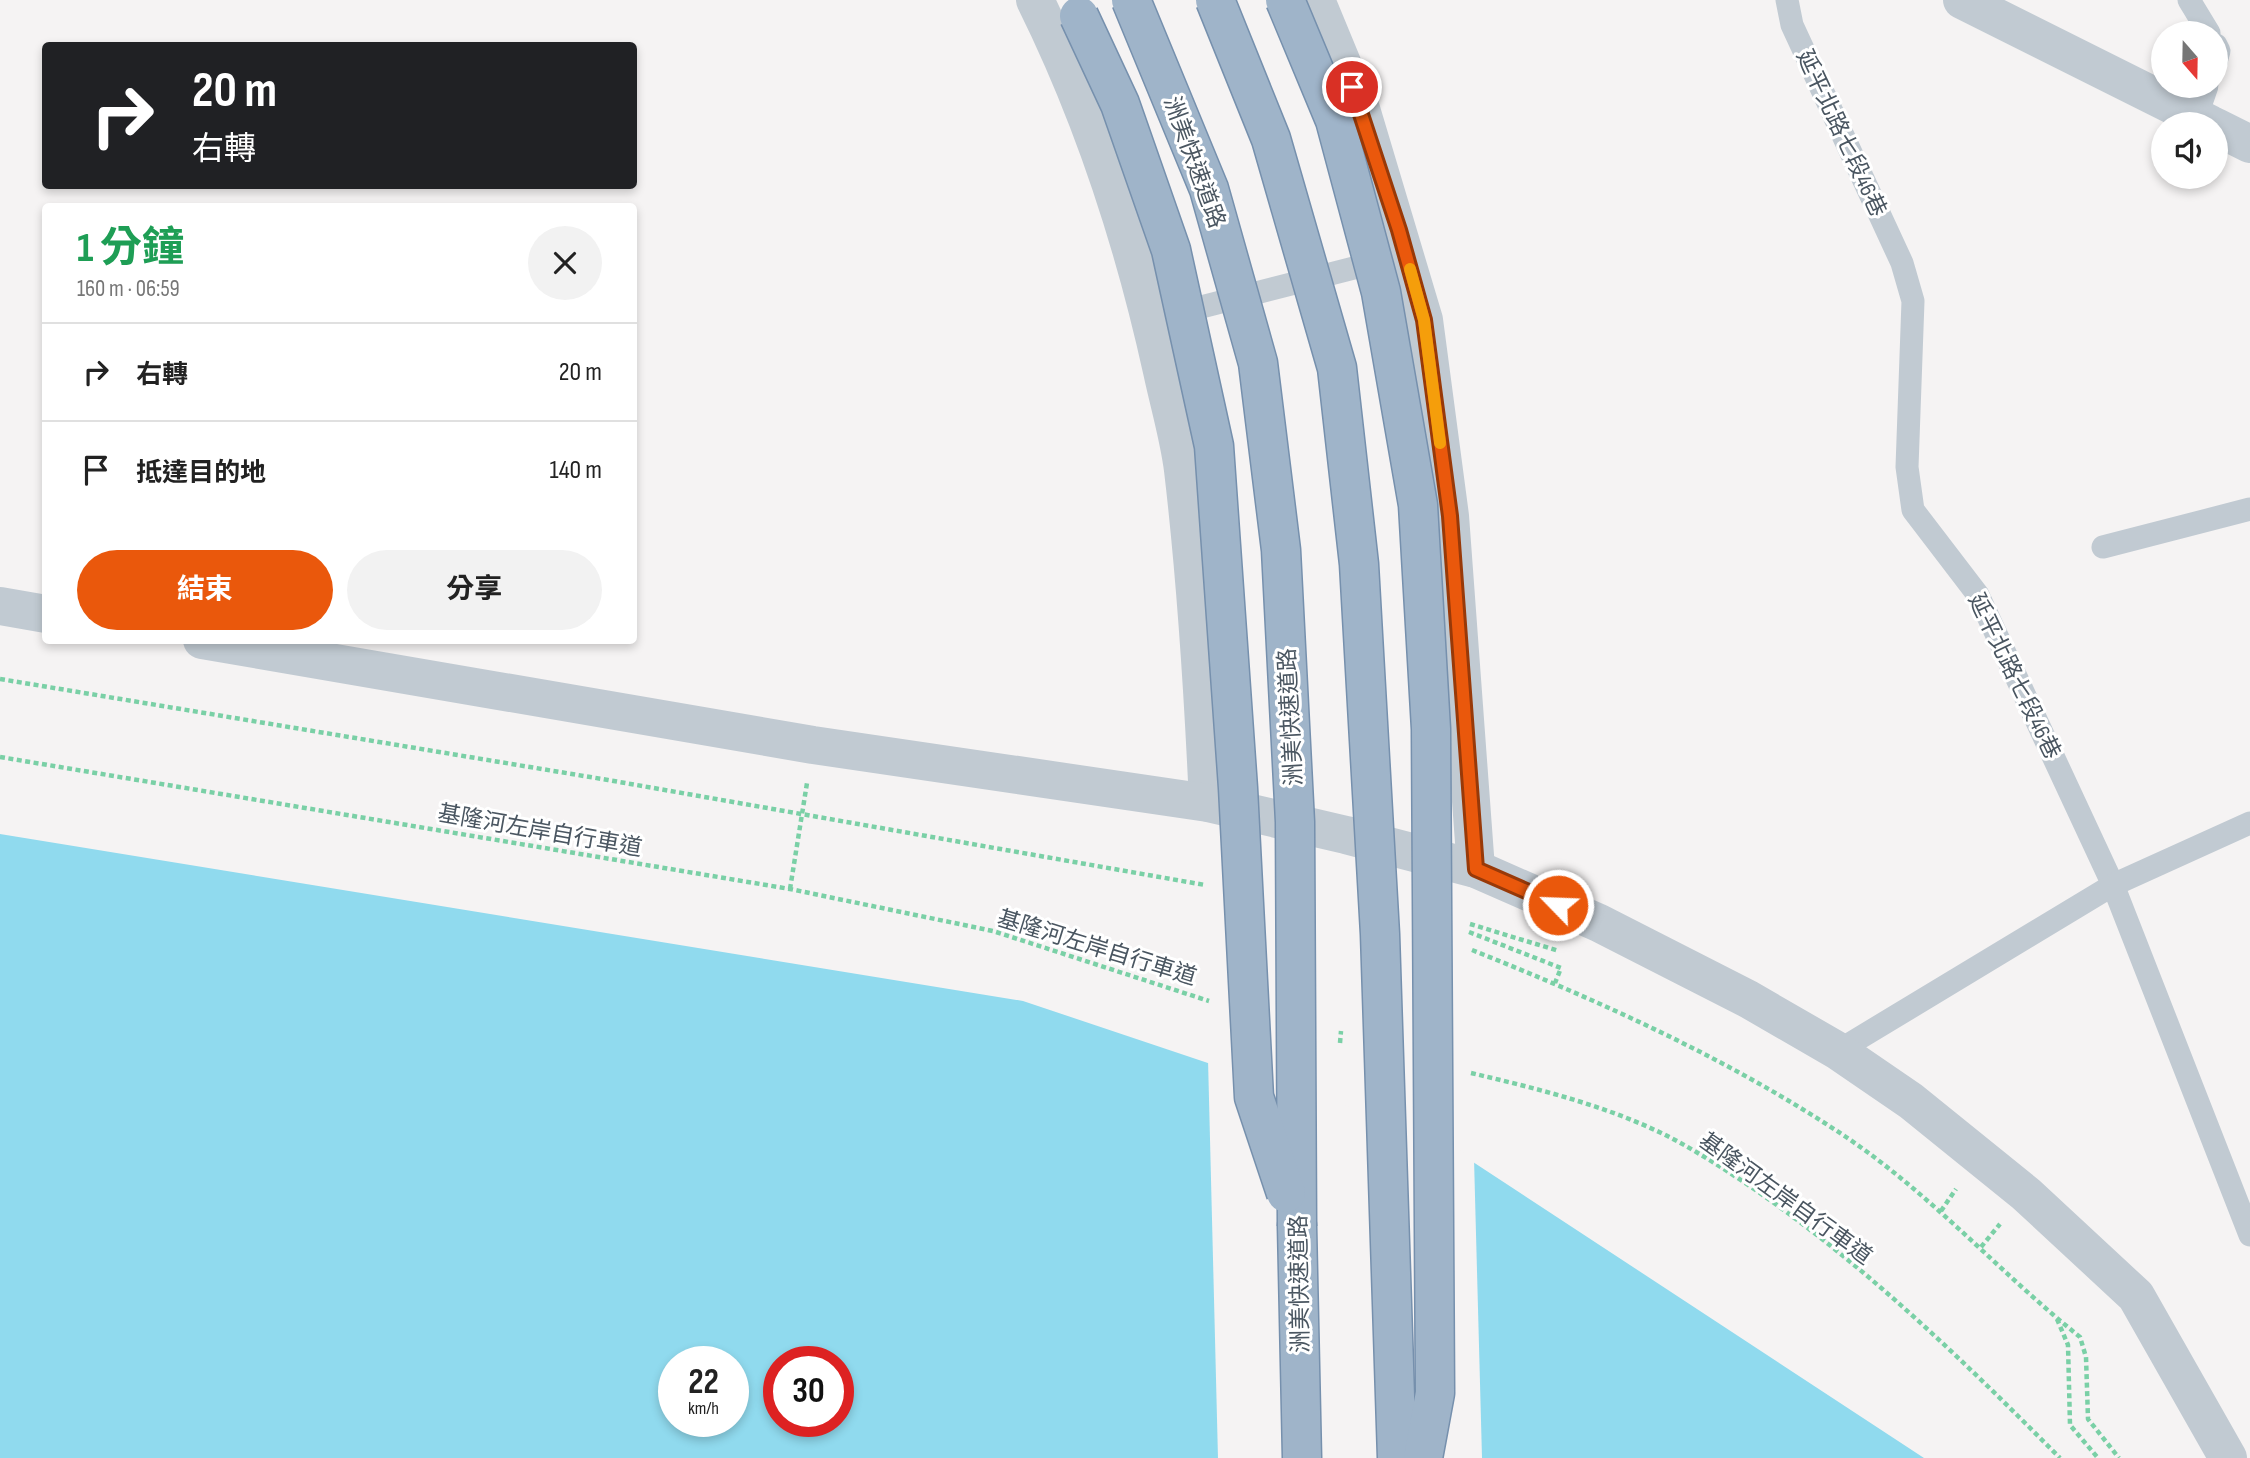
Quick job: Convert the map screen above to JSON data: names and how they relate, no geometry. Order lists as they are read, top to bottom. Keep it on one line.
{"streets":{"highway":["洲美快速道路"],"lane":["延平北路七段46巷"],"path":["基隆河左岸自行車道"]},"north":"bottom","page":{"turn":["20 m","右轉"],"heading":["1 分鐘","160 m · 06:59"],"list":[{"name":"右轉","value":"20 m"},{"name":"抵達目的地","value":"140 m"}],"buttons":["結束","分享"],"speed":"22 km/h","limit":"30"}}
